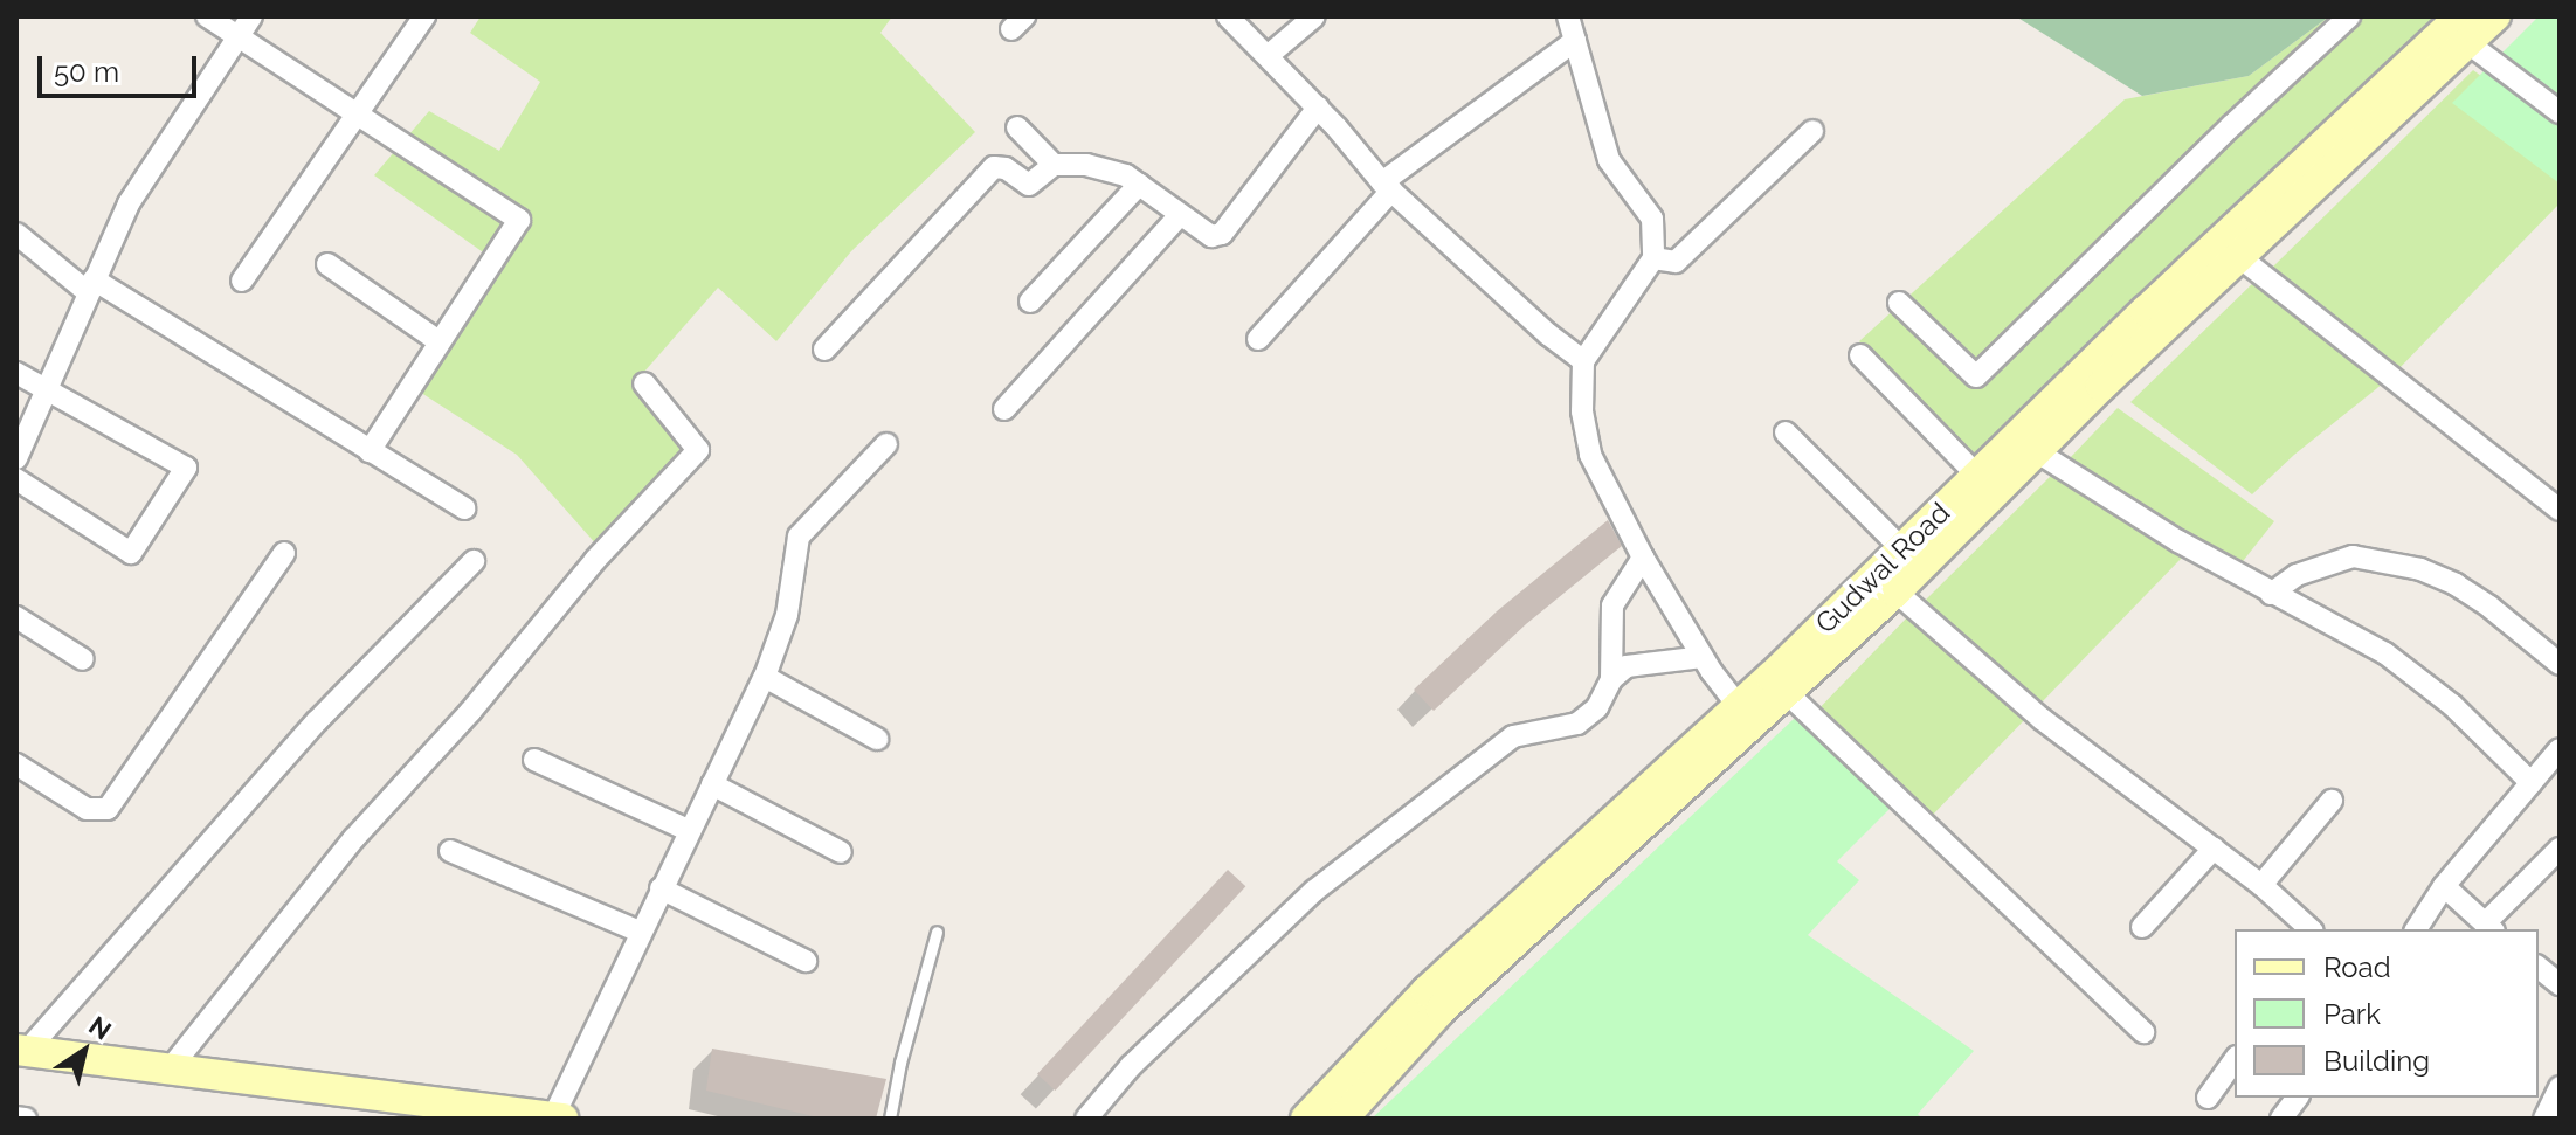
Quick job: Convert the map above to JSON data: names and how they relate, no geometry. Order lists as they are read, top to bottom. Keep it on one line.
{"streets":{"main road":["Gudwal Road"]},"legend":["Road","Park","Building"],"scale_bar":"50 m","north":"top right"}
